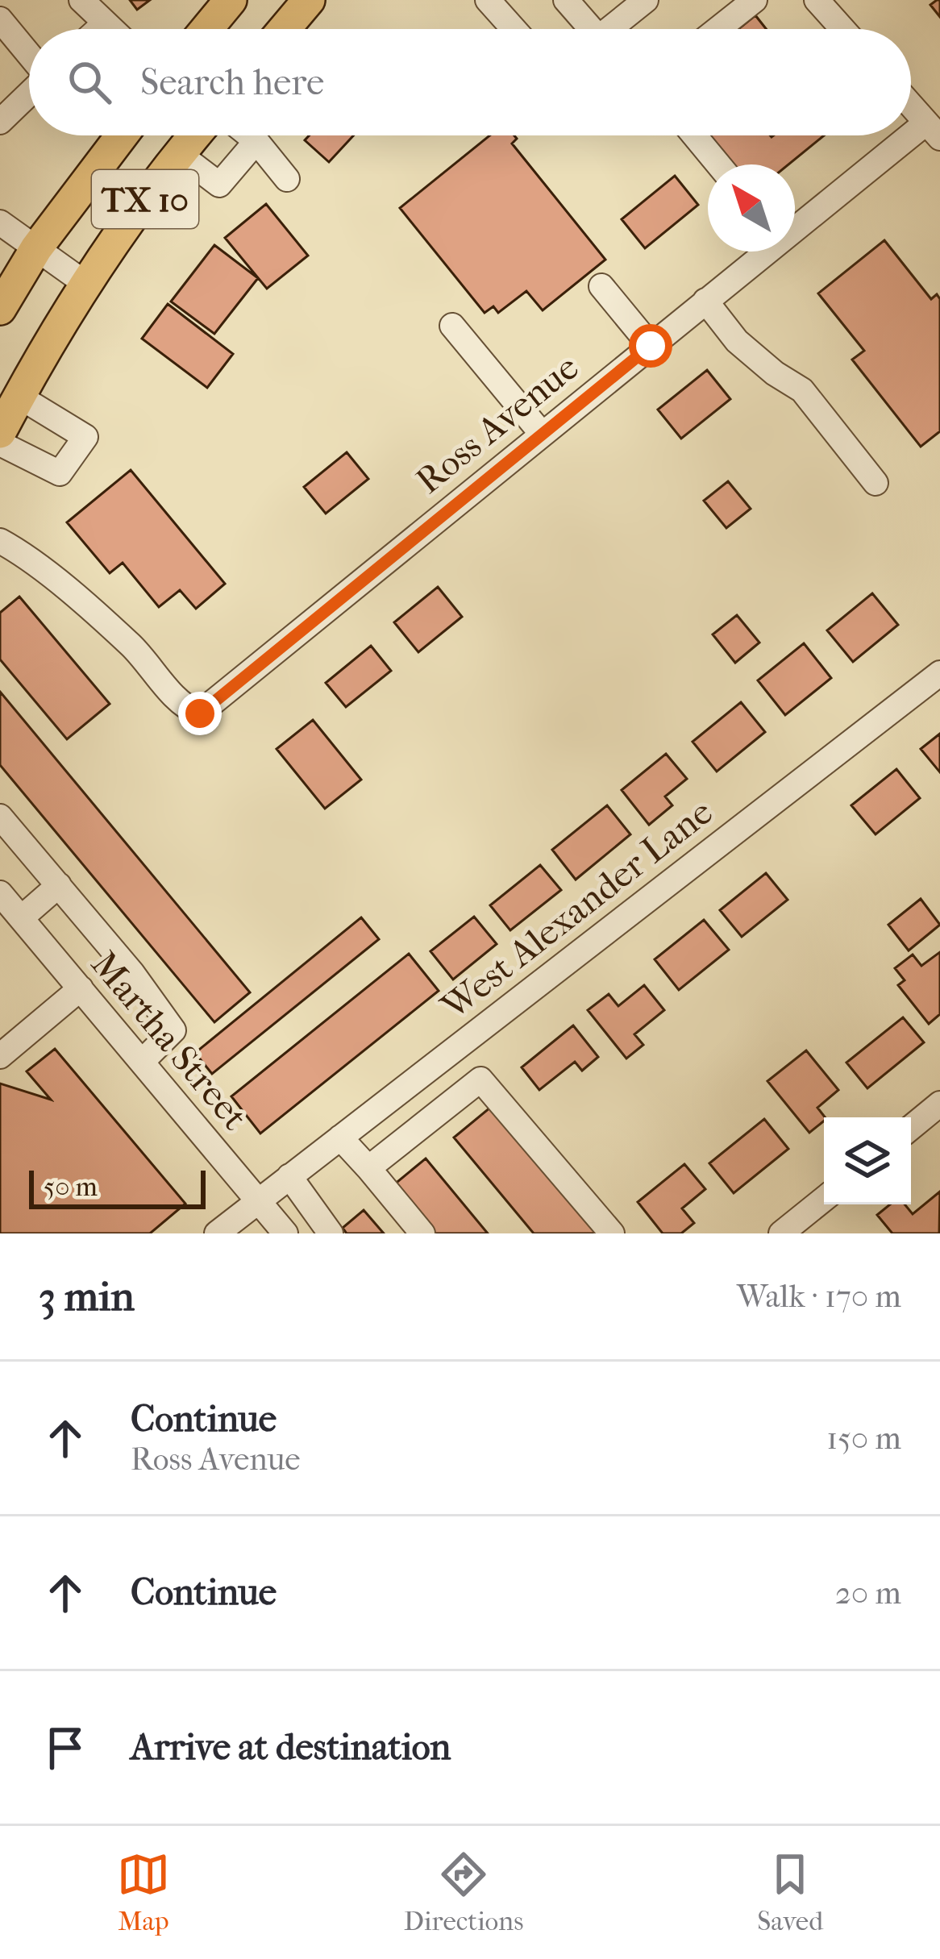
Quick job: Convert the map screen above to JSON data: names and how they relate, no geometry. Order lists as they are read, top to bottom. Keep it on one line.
{"streets":{"main road":["TX 10"],"street":["Ross Avenue","West Alexander Lane","Martha Street"]},"crossings":[["West Alexander Lane","Martha Street"]],"scale_bar":"50 m","north":"top left","page":{"search":"Search here","scale":"50 m","heading":["3 min","Walk · 170 m"],"list":[["Continue","Ross Avenue","150 m"],["Continue","20 m"],"Arrive at destination"],"nav":["Map","Directions","Saved"]}}
